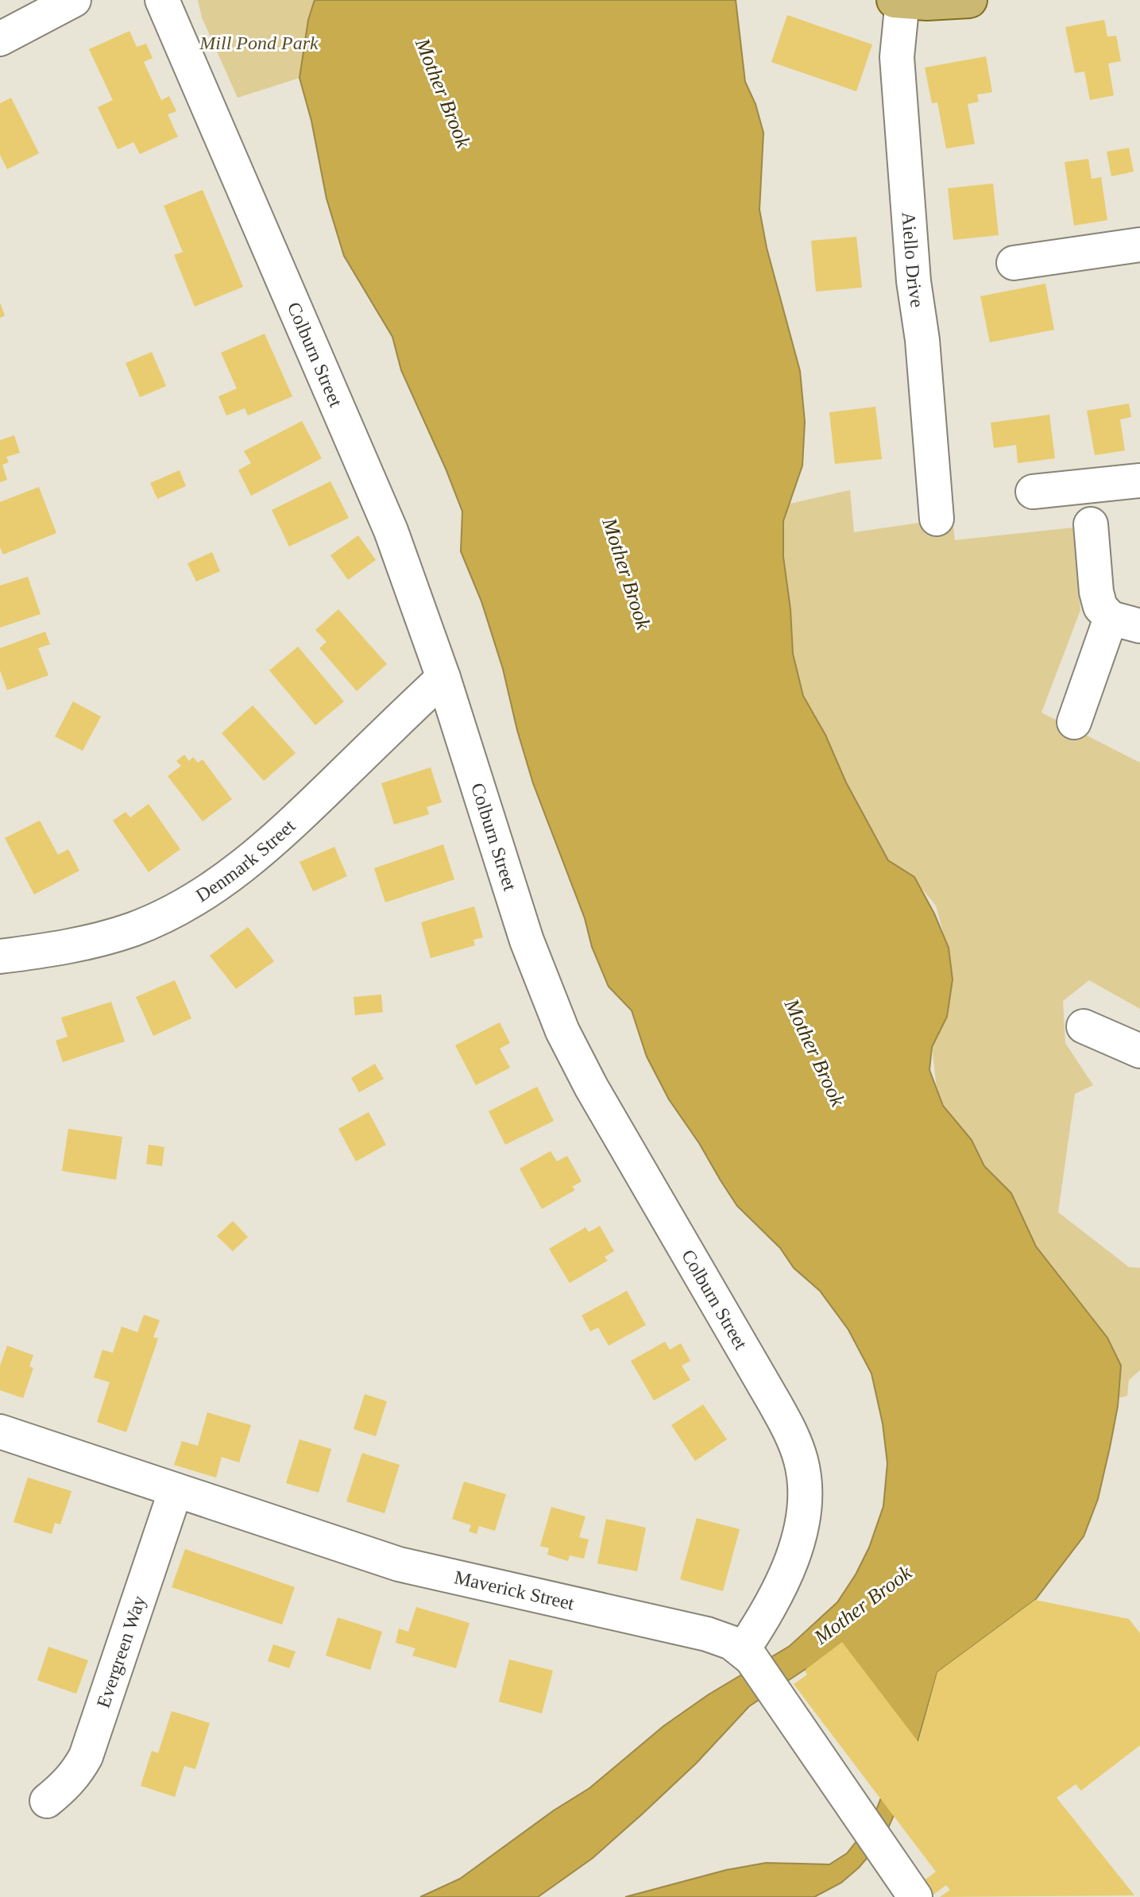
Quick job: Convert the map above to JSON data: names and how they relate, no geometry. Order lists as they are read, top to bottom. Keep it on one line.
{"streets":{"street":["Aiello Drive","Colburn Street","Denmark Street","Maverick Street","Evergreen Way"]},"crossings":[["Colburn Street","Denmark Street"],["Colburn Street","Maverick Street"],["Maverick Street","Evergreen Way"]],"water":["Mother Brook"],"parks":["Mill Pond Park"]}
